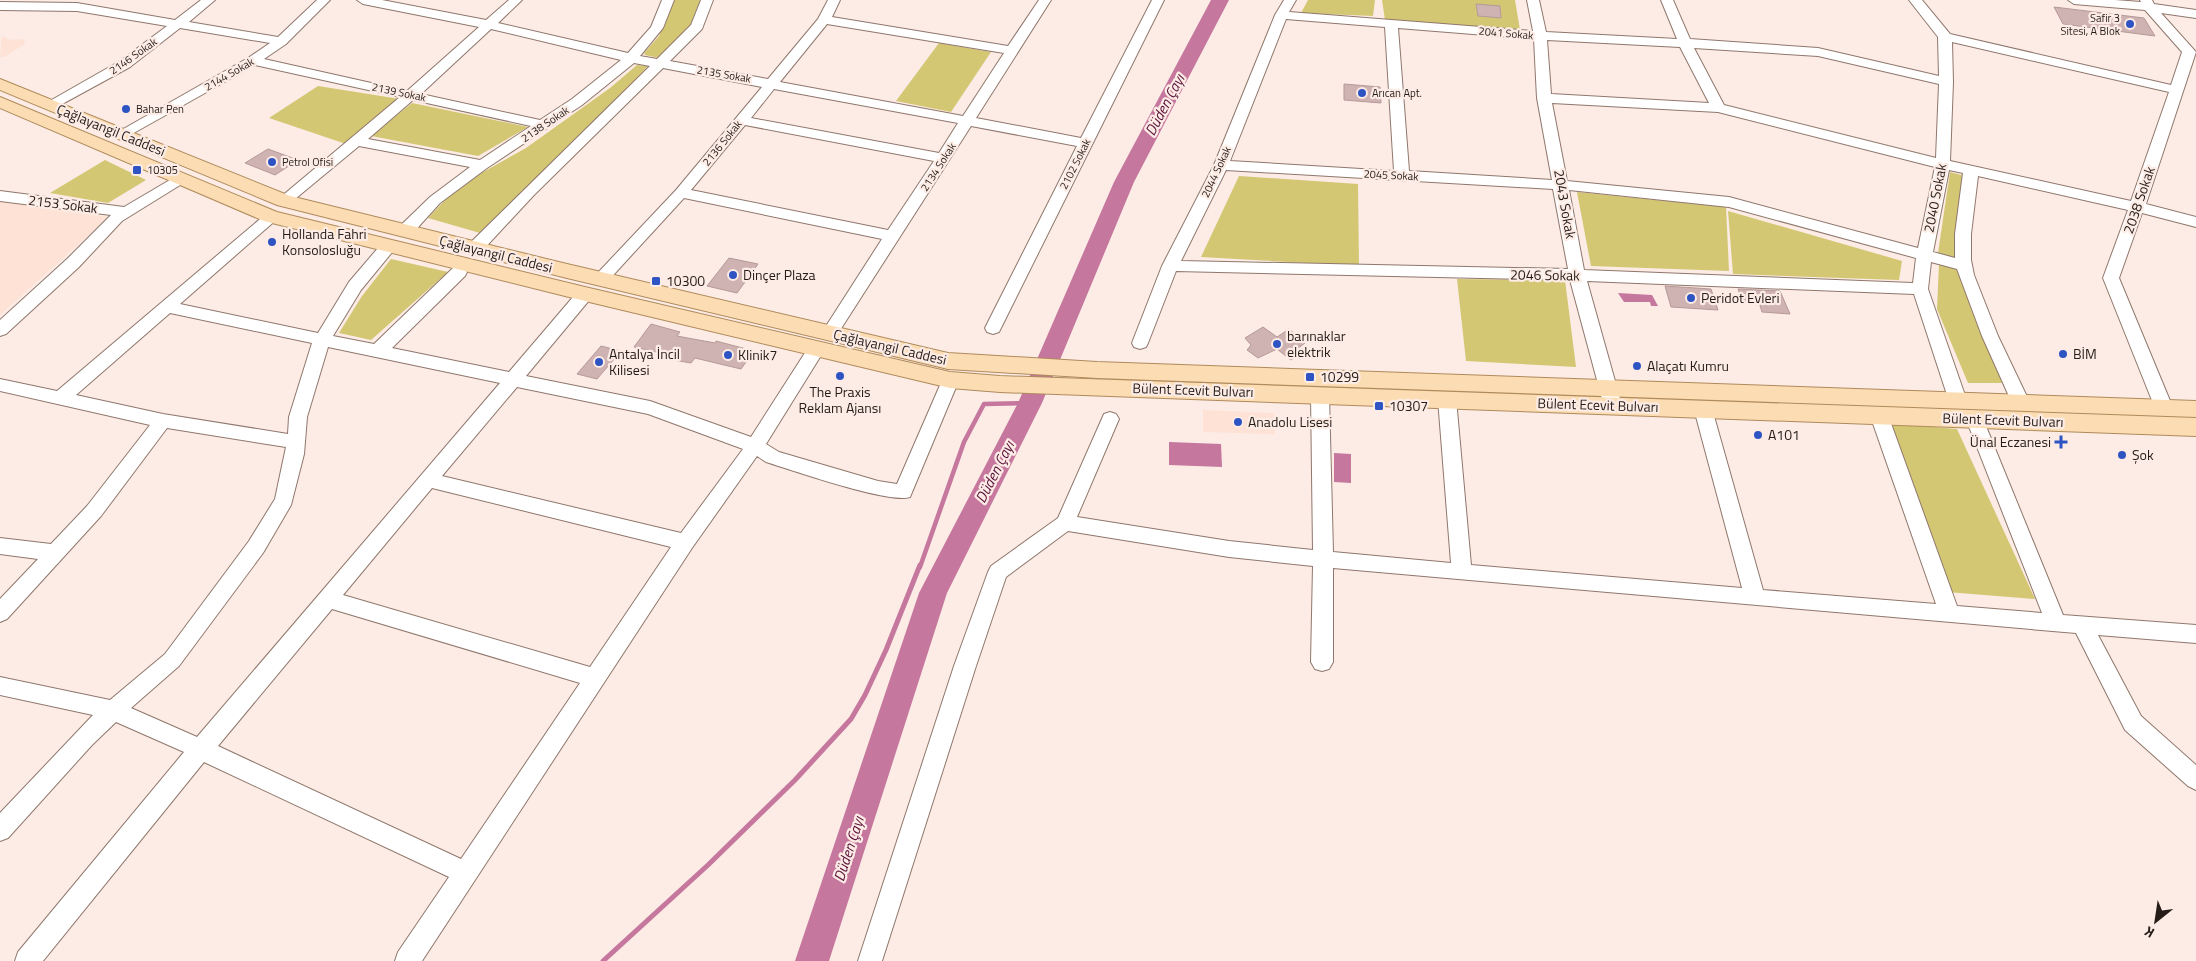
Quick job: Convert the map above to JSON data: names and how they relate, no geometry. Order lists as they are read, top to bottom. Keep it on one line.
{"streets":{"main road":["Çağlayangil Caddesi","Bülent Ecevit Bulvarı"],"street":["2041 Sokak","2146 Sokak","2144 Sokak","2135 Sokak","2139 Sokak","2138 Sokak","2136 Sokak","2102 Sokak","2134 Sokak","2044 Sokak","2045 Sokak","2040 Sokak","2038 Sokak","2153 Sokak","2043 Sokak","2046 Sokak"]},"crossings":[["2041 Sokak","2044 Sokak"],["2041 Sokak","2040 Sokak"],["2041 Sokak","2043 Sokak"],["2146 Sokak","Çağlayangil Caddesi"],["2144 Sokak","2139 Sokak"],["2144 Sokak","Çağlayangil Caddesi"],["2135 Sokak","2138 Sokak"],["2135 Sokak","2136 Sokak"],["2135 Sokak","2102 Sokak"],["2135 Sokak","2134 Sokak"],["2139 Sokak","2138 Sokak"],["2138 Sokak","Çağlayangil Caddesi"],["Çağlayangil Caddesi","2136 Sokak"],["Çağlayangil Caddesi","2134 Sokak"],["Çağlayangil Caddesi","Bülent Ecevit Bulvarı"],["2044 Sokak","2045 Sokak"],["2044 Sokak","2046 Sokak"],["2045 Sokak","2040 Sokak"],["2045 Sokak","2043 Sokak"],["2040 Sokak","2046 Sokak"],["2040 Sokak","Bülent Ecevit Bulvarı"],["2038 Sokak","Bülent Ecevit Bulvarı"],["2043 Sokak","2046 Sokak"],["2043 Sokak","Bülent Ecevit Bulvarı"]],"water":["Düden Çayı"],"places":{"other":["Safir 3 Sitesi, A Blok","Arıcan Apt.","Bahar Pen","Petrol Ofisi","Hollanda Fahri Konsolosluğu","Dinçer Plaza","Peridot Evleri","barınaklar elektrik","BİM","Klinik7","Antalya İncil Kilisesi","Alaçatı Kumru","The Praxis Reklam Ajansı","Anadolu Lisesi","A101","Şok"],"transit":["10305","10300","10299","10307"],"health":["Ünal Eczanesi"]},"north":"bottom left"}
